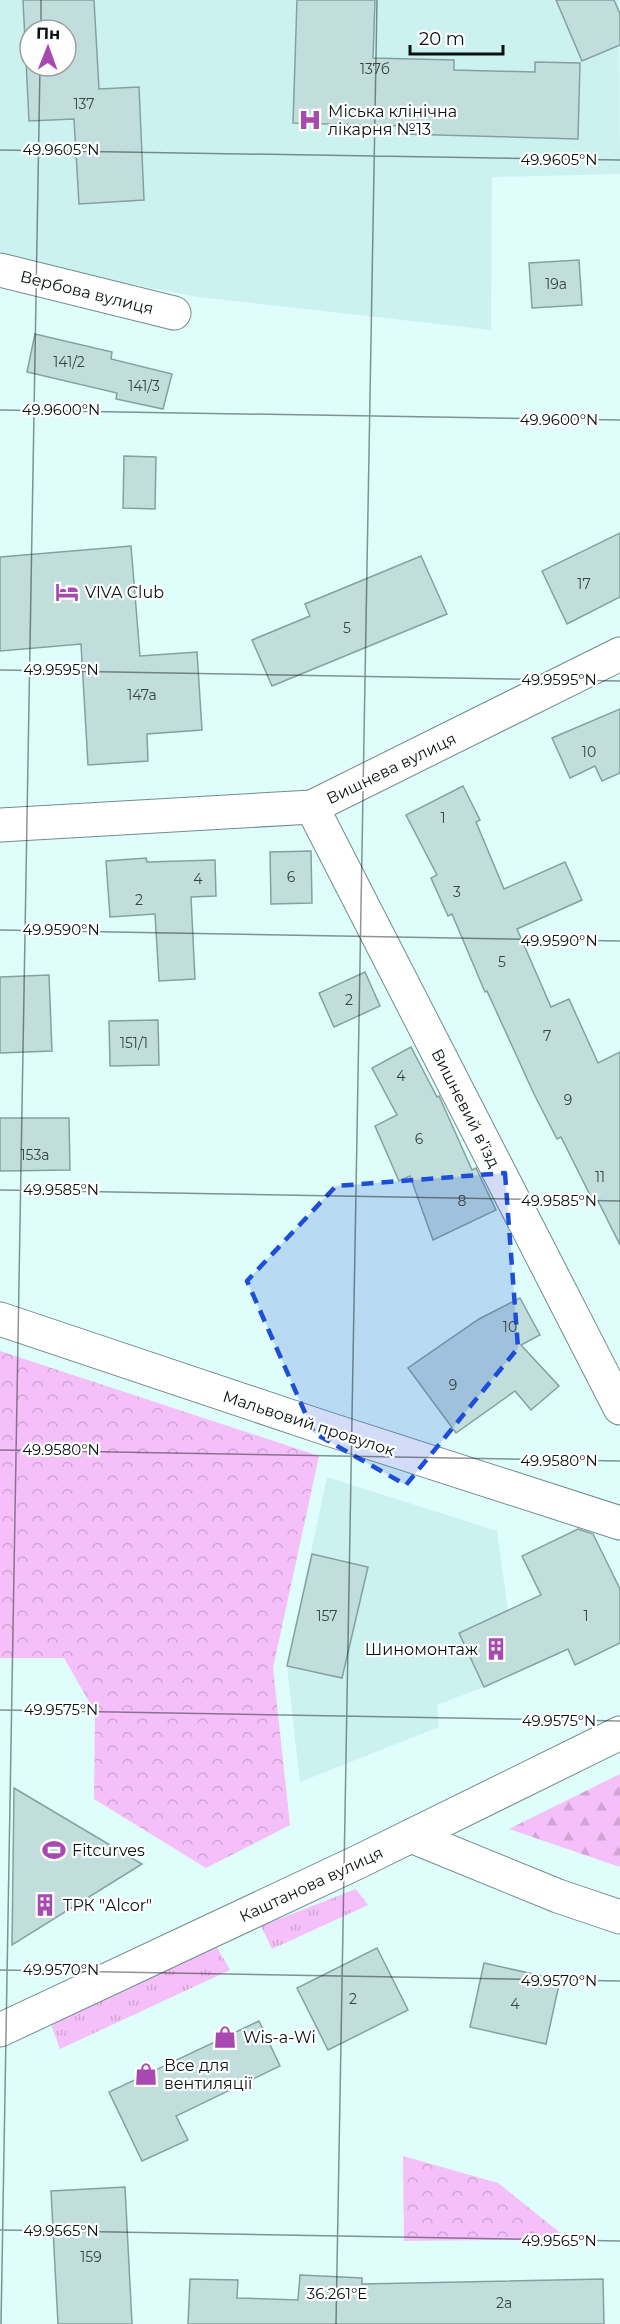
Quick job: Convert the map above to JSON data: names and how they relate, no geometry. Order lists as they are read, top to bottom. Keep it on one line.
{"streets":{"street":["Вербова вулиця","Вишнева вулиця","Вишневий в’їзд","Мальвовий провулок","Каштанова вулиця"]},"crossings":[["Вишнева вулиця","Вишневий в’їзд"]],"places":{"hospital":["Міська клінічна лікарня №13"],"hotel":["VIVA Club"],"building":["Шиномонтаж","ТРК \"Alcor\""],"sports":["Fitcurves"],"shop":["Wis-a-Wi","Все для вентиляції"]},"house_numbers":["137б","137","19а","141/2","141/3","17","5","147а","10","1","6","4","3","2","5","2","7","151/1","4","9","6","153а","11","8","10","9","157","1","2","4","159","2а"],"scale_bar":"20 m","north":"top","coordinates":["49.9605°N","49.9600°N","49.9595°N","49.9590°N","49.9585°N","49.9580°N","49.9575°N","49.9570°N","49.9565°N","36.261°E"]}
